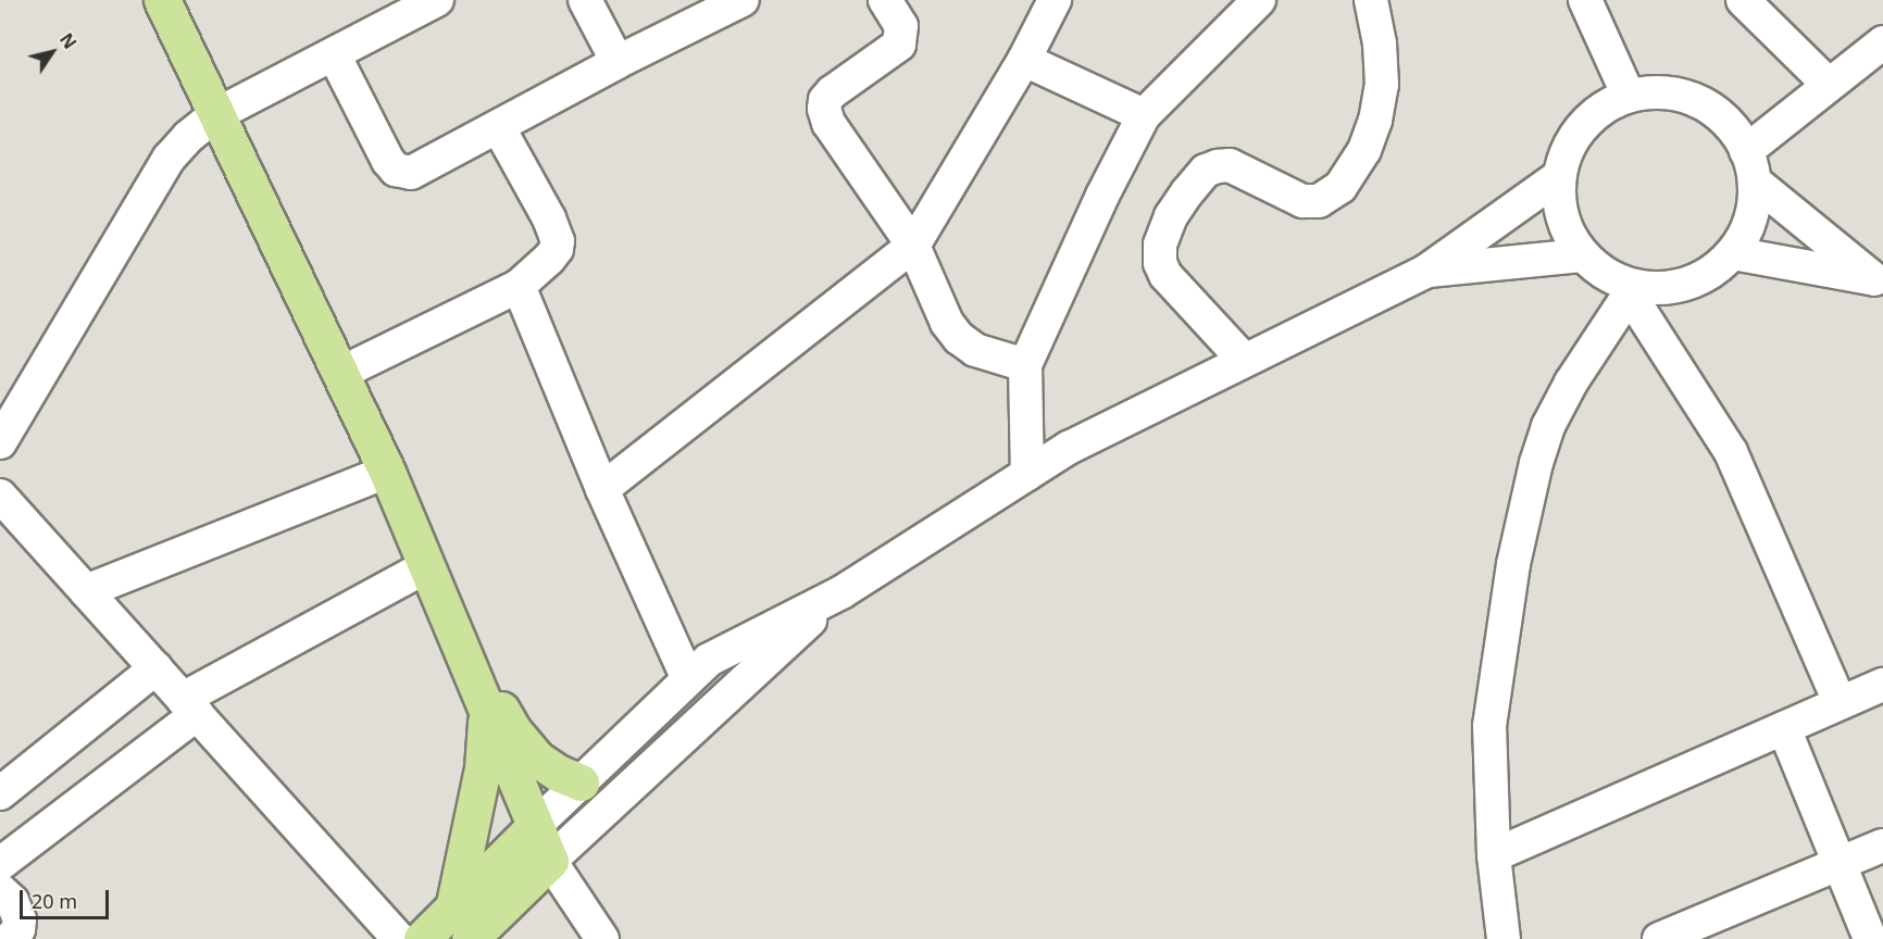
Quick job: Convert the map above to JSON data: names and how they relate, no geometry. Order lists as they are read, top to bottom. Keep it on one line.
{"scale_bar":"20 m","north":"top right"}
